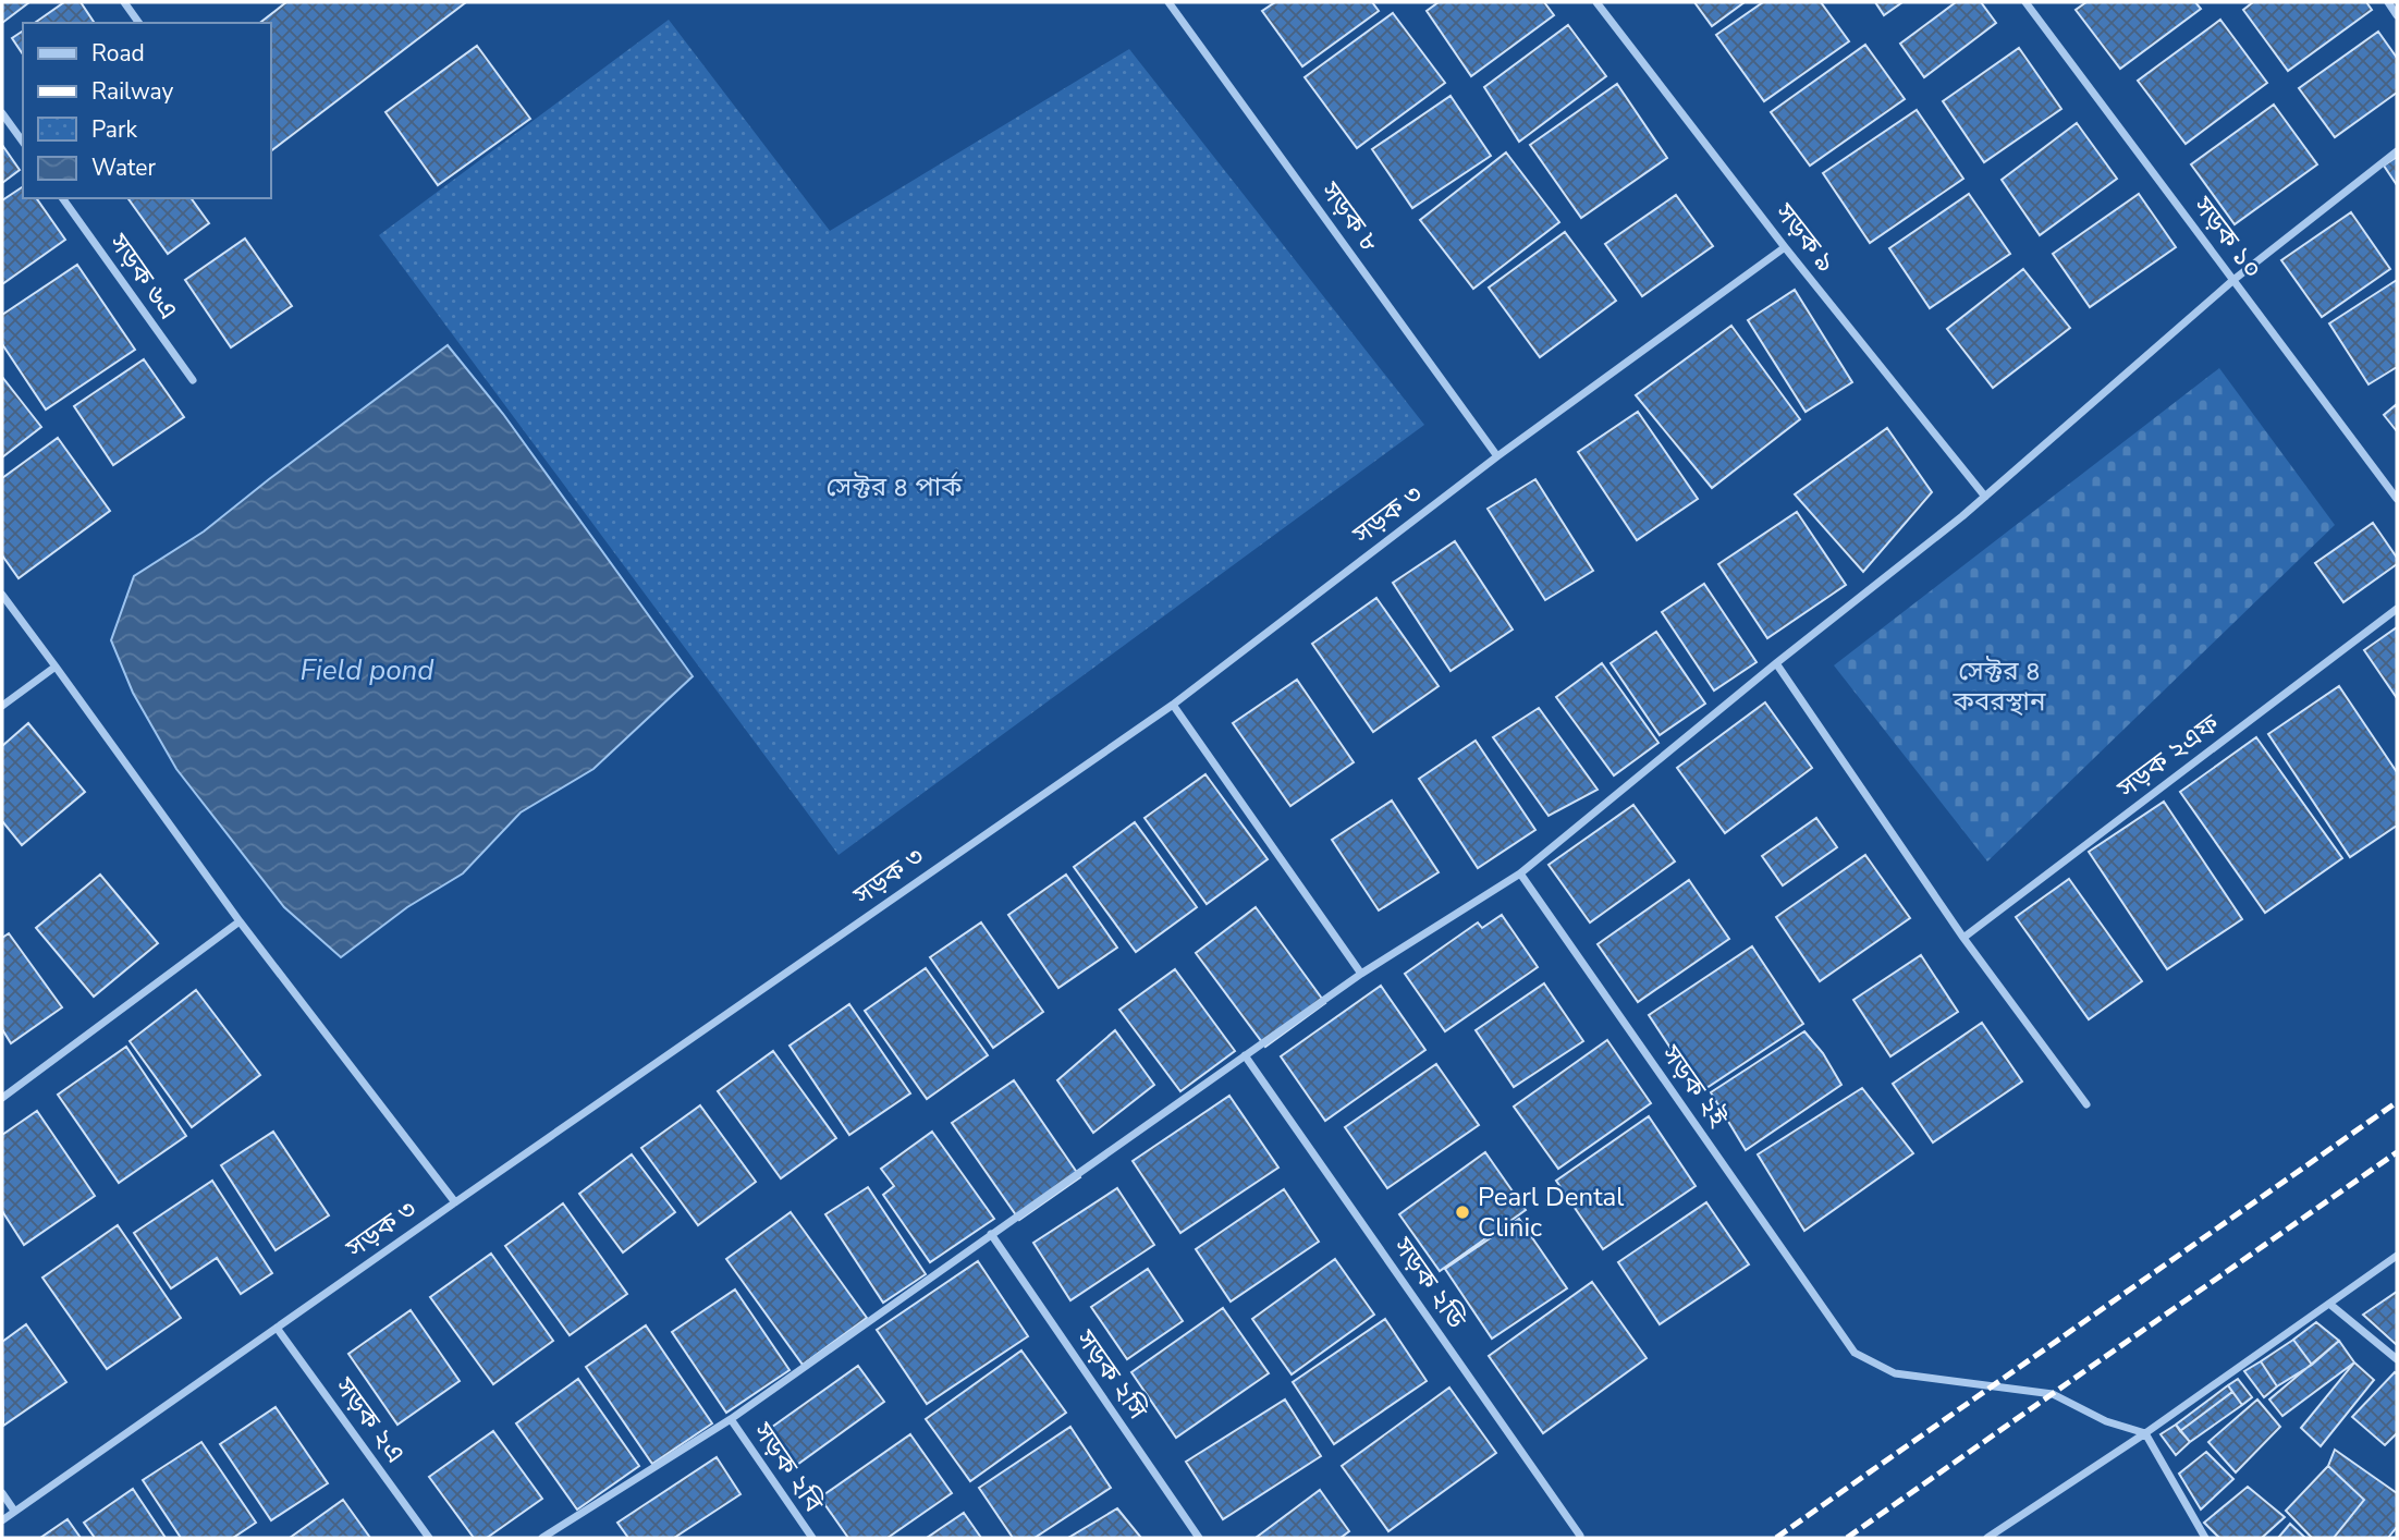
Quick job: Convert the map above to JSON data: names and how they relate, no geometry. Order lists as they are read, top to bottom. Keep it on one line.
{"streets":{"street":["সড়ক ৮","সড়ক ৯","সড়ক ১০","সড়ক ৬এ","সড়ক ৩","সড়ক ২এফ","সড়ক ২ই","সড়ক ২ডি","সড়ক ২সি","সড়ক ২এ","সড়ক ২বি"]},"crossings":[["সড়ক ৮","সড়ক ৩"],["সড়ক ৯","সড়ক ৩"],["সড়ক ৩","সড়ক ২এ"]],"water":["Field pond"],"parks":["সেক্টর ৪ পার্ক","সেক্টর ৪ কবরস্থান"],"places":["Pearl Dental Clinic"],"legend":["Road","Railway","Park","Water"]}
